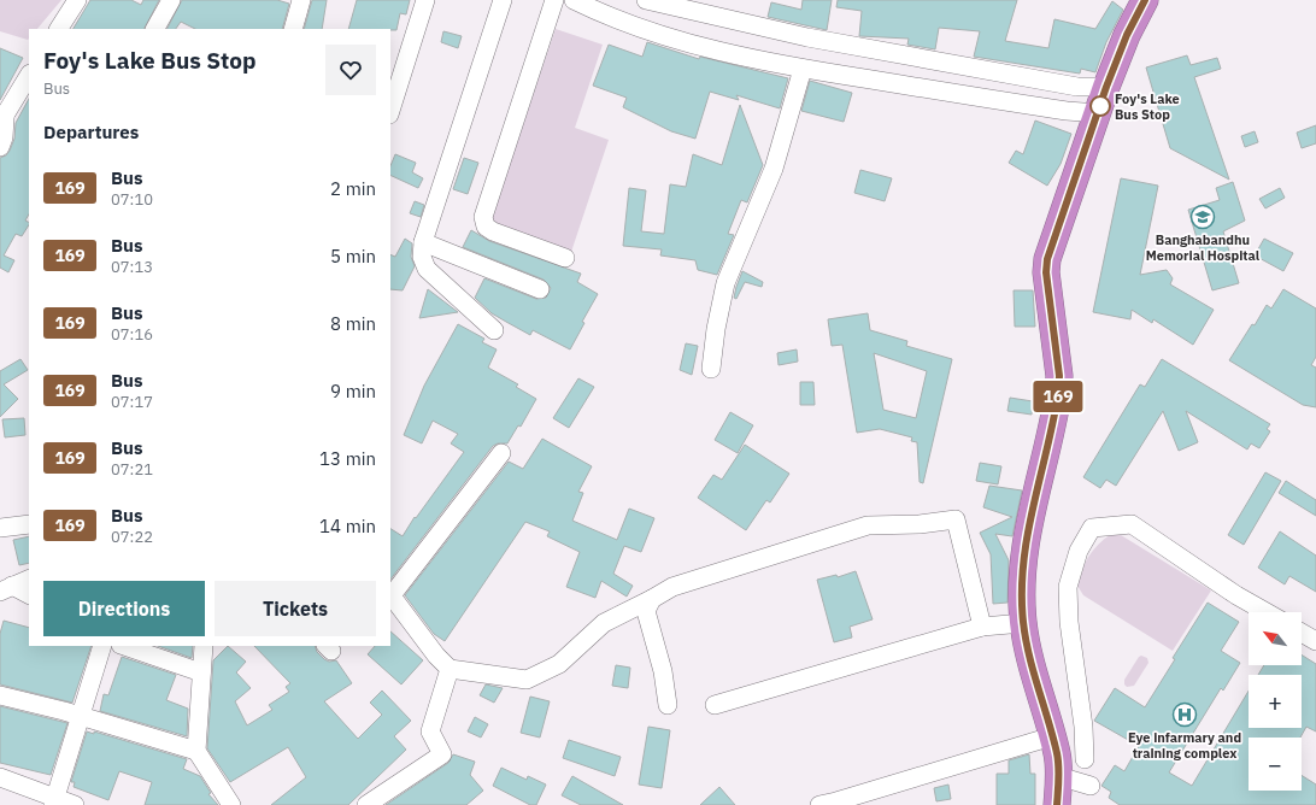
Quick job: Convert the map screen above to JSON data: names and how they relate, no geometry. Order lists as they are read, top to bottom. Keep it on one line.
{"places":{"other":["Foy's Lake Bus Stop"],"school or university":["Banghabandhu Memorial Hospital"],"hospital":["Eye infarmary and training complex"]},"lines":["bus line 169"],"north":"top left","page":{"on_map":"169","heading":[["Foy's Lake Bus Stop","Bus"],"Departures"],"list":[{"mark":"169","name":"Bus","note":"07:10","value":"2 min"},{"mark":"169","name":"Bus","note":"07:13","value":"5 min"},{"mark":"169","name":"Bus","note":"07:16","value":"8 min"},{"mark":"169","name":"Bus","note":"07:17","value":"9 min"},{"mark":"169","name":"Bus","note":"07:21","value":"13 min"},{"mark":"169","name":"Bus","note":"07:22","value":"14 min"}],"buttons":["Directions","Tickets"],"map_buttons":["+","−"]}}
